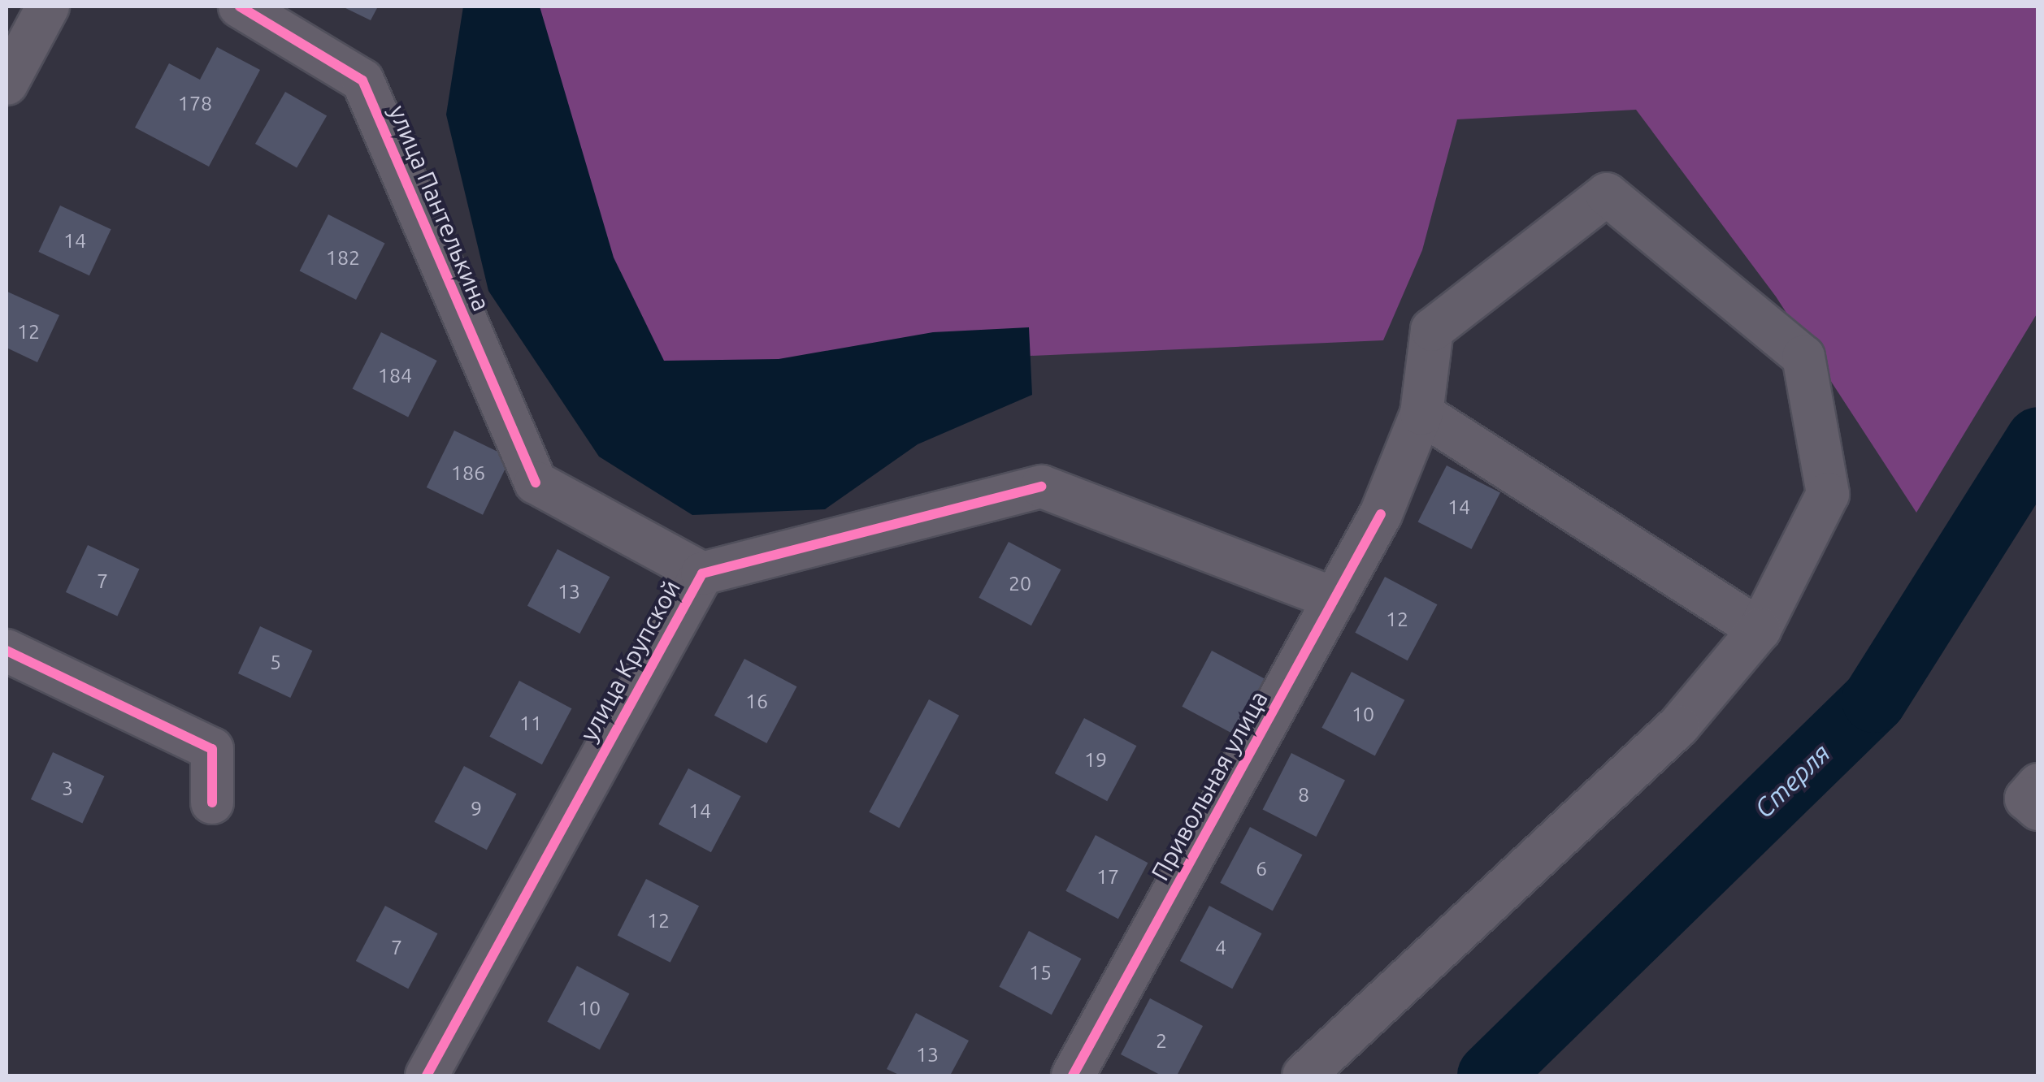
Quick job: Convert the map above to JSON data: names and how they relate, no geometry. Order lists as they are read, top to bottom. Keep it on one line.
{"streets":{"street":["улица Пантелькина","улица Крупской","Привольная улица"]},"crossings":[["улица Пантелькина","улица Крупской"],["улица Крупской","Привольная улица"]],"water":["Стерля"],"house_numbers":["178","14","182","12","184","186","14","7","20","13","12","5","16","10","11","19","3","8","9","14","6","17","12","7","4","15","10","2","13"]}
